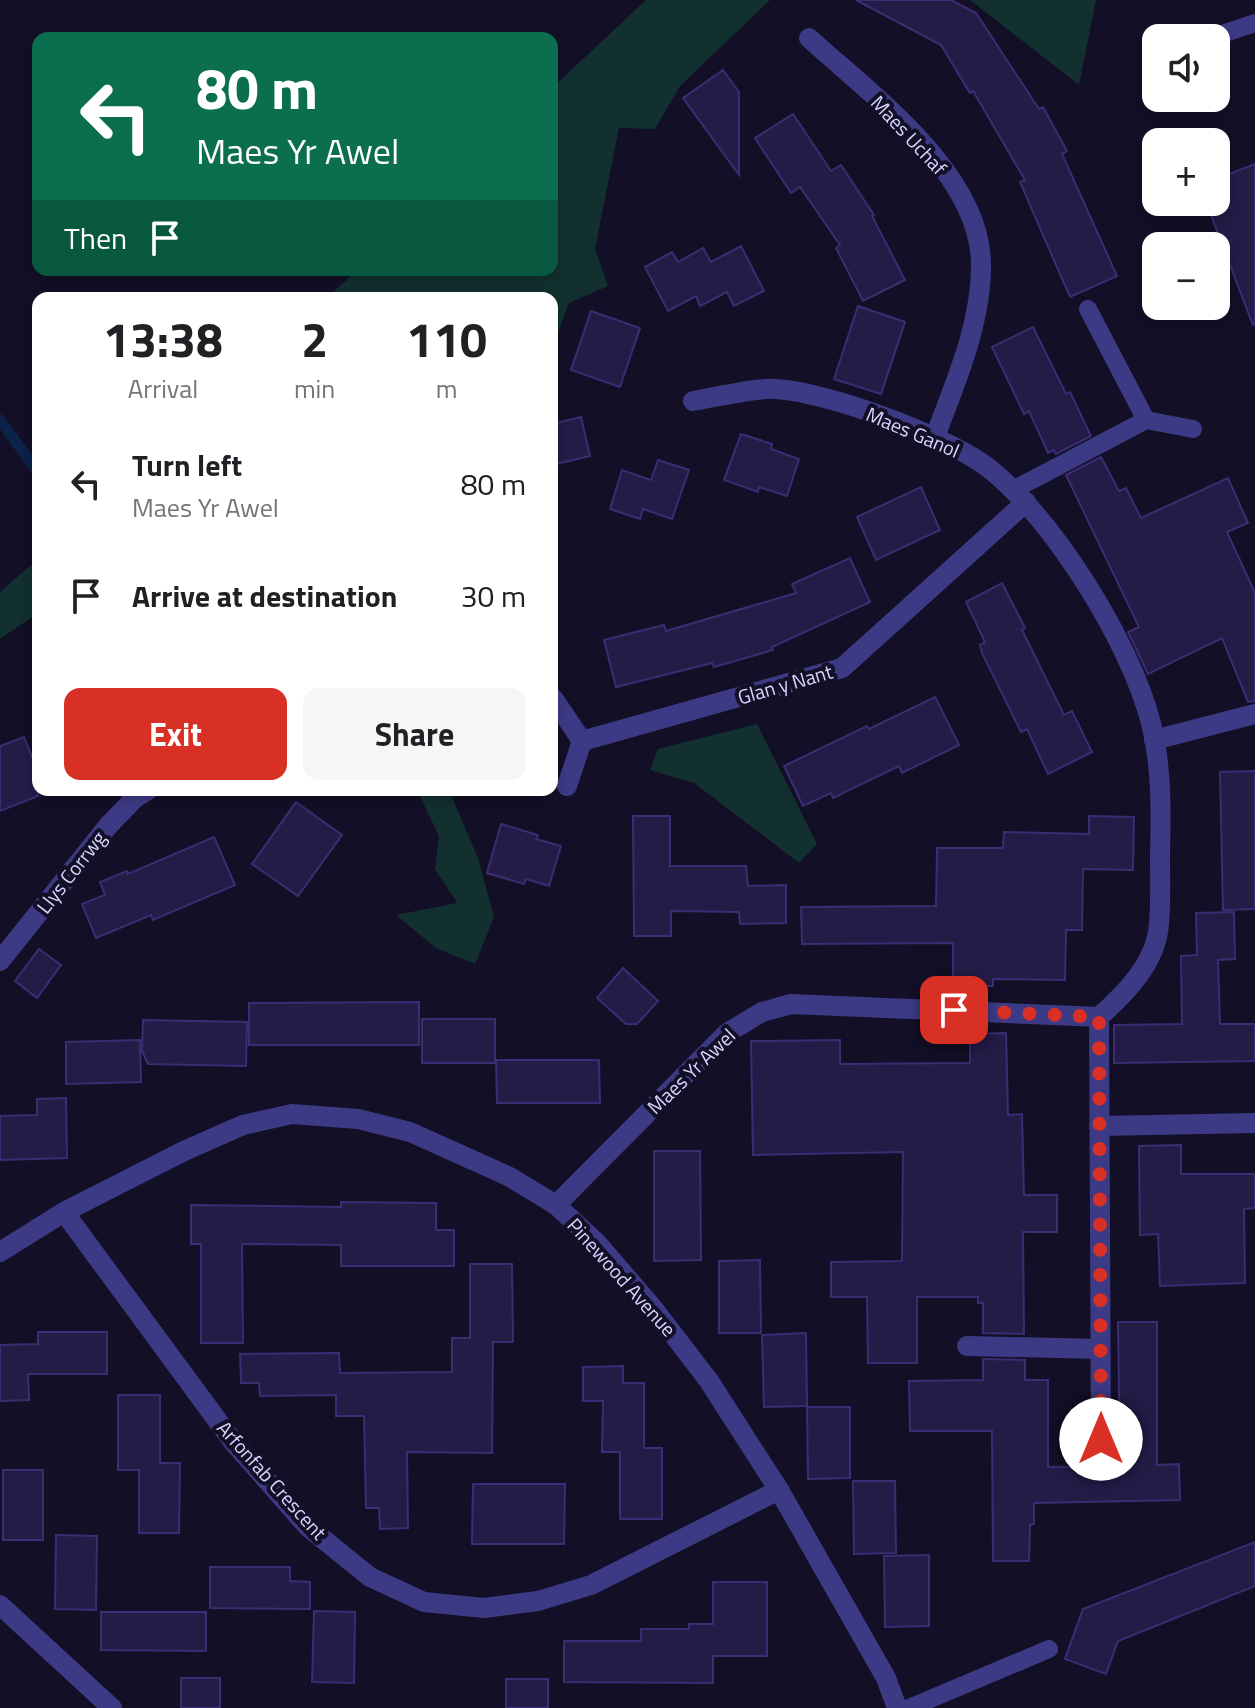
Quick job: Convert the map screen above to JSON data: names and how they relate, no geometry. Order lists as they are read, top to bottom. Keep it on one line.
{"streets":{"street":["Maes Uchaf","Maes Ganol","Glan y Nant","Llys Corrwg","Maes Yr Awel","Pinewood Avenue","Arfonfab Crescent"]},"crossings":[["Maes Uchaf","Maes Ganol"],["Maes Ganol","Glan y Nant"],["Maes Yr Awel","Pinewood Avenue"],["Pinewood Avenue","Arfonfab Crescent"]],"page":{"map_buttons":["+","−"],"turn":["80 m","Maes Yr Awel"],"then":"Then","eta":["13:38","Arrival","2","min","110","m"],"list":[{"name":"Turn left","note":"Maes Yr Awel","value":"80 m"},{"name":"Arrive at destination","value":"30 m"}],"buttons":["Exit","Share"]}}
